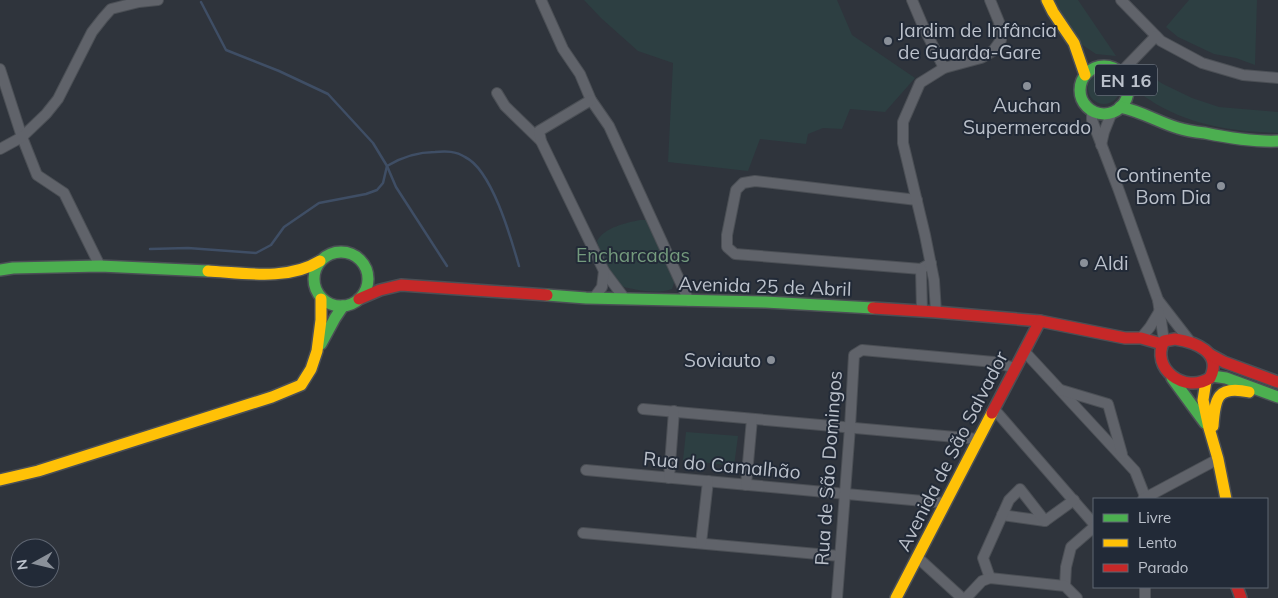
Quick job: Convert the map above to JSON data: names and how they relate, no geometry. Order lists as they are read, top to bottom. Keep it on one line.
{"streets":{"main road":["EN 16","Avenida 25 de Abril","Avenida de São Salvador"],"street":["Rua do Camalhão","Rua de São Domingos"]},"crossings":[["Avenida 25 de Abril","Avenida de São Salvador"],["Avenida de São Salvador","Rua do Camalhão"],["Avenida de São Salvador","Rua de São Domingos"],["Rua do Camalhão","Rua de São Domingos"]],"parks":["Encharcadas"],"places":["Jardim de Infância de Guarda-Gare","Auchan Supermercado","Continente Bom Dia","Aldi","Soviauto"],"legend":["Livre","Lento","Parado"],"north":"left"}
